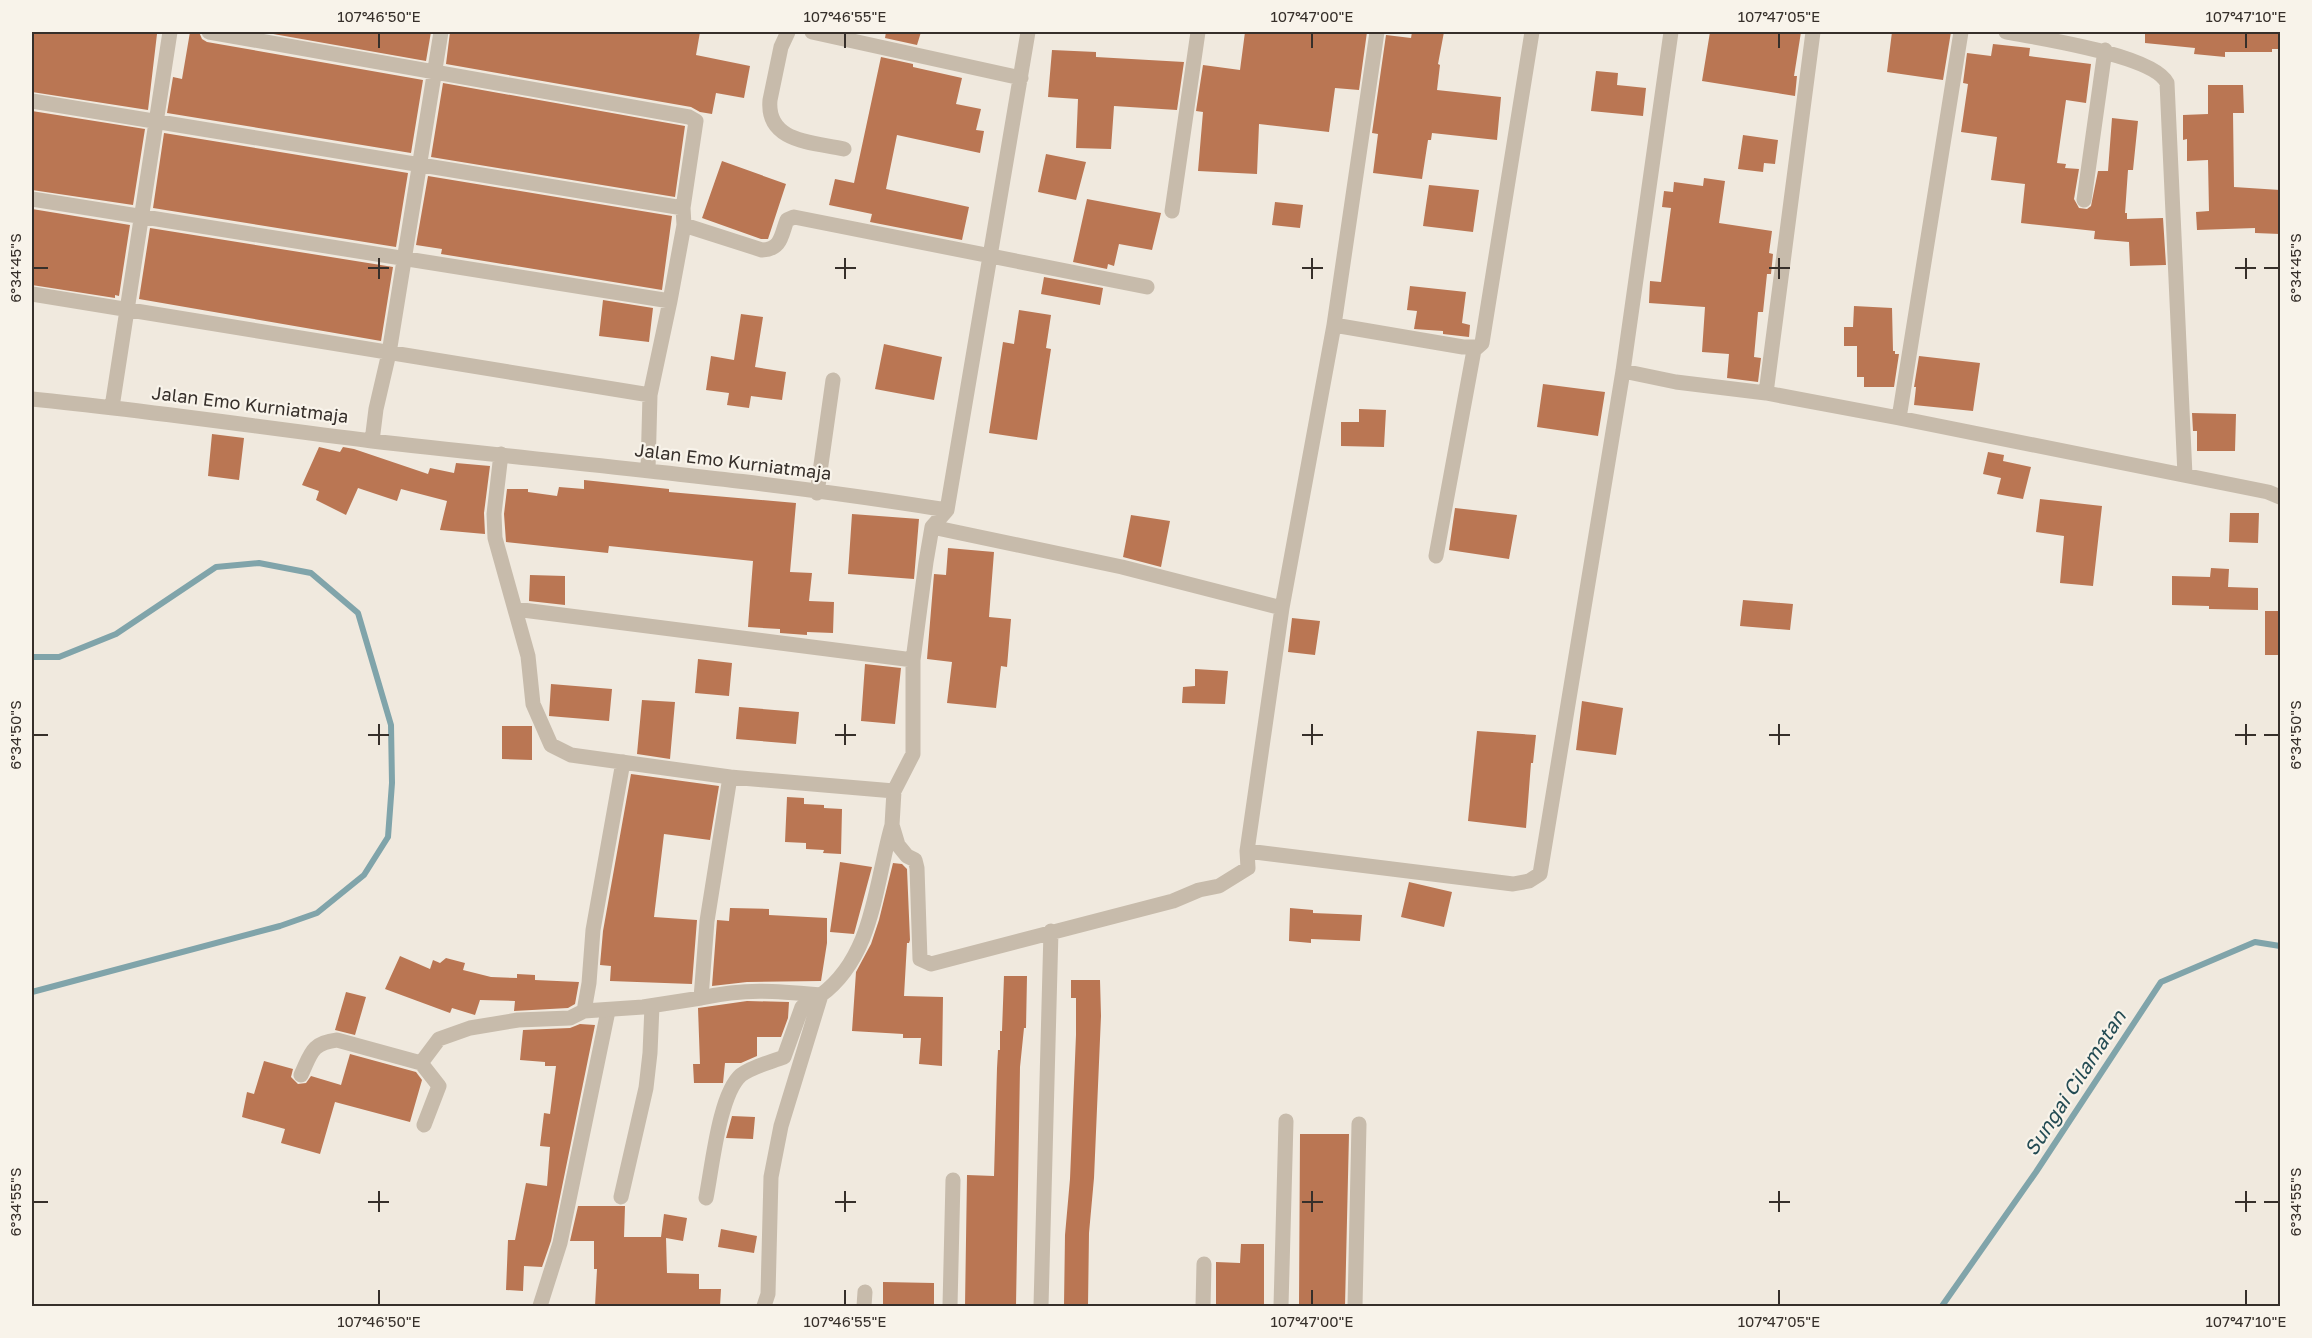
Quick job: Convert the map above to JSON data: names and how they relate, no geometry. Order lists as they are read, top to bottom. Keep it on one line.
{"streets":{"street":["Jalan Emo Kurniatmaja"]},"water":["Sungai Cilamatan"],"coordinates":["107°46'50\"E","107°46'55\"E","107°47'00\"E","107°47'05\"E","107°47'10\"E","6°34'45\"S","6°34'50\"S","6°34'55\"S"]}
